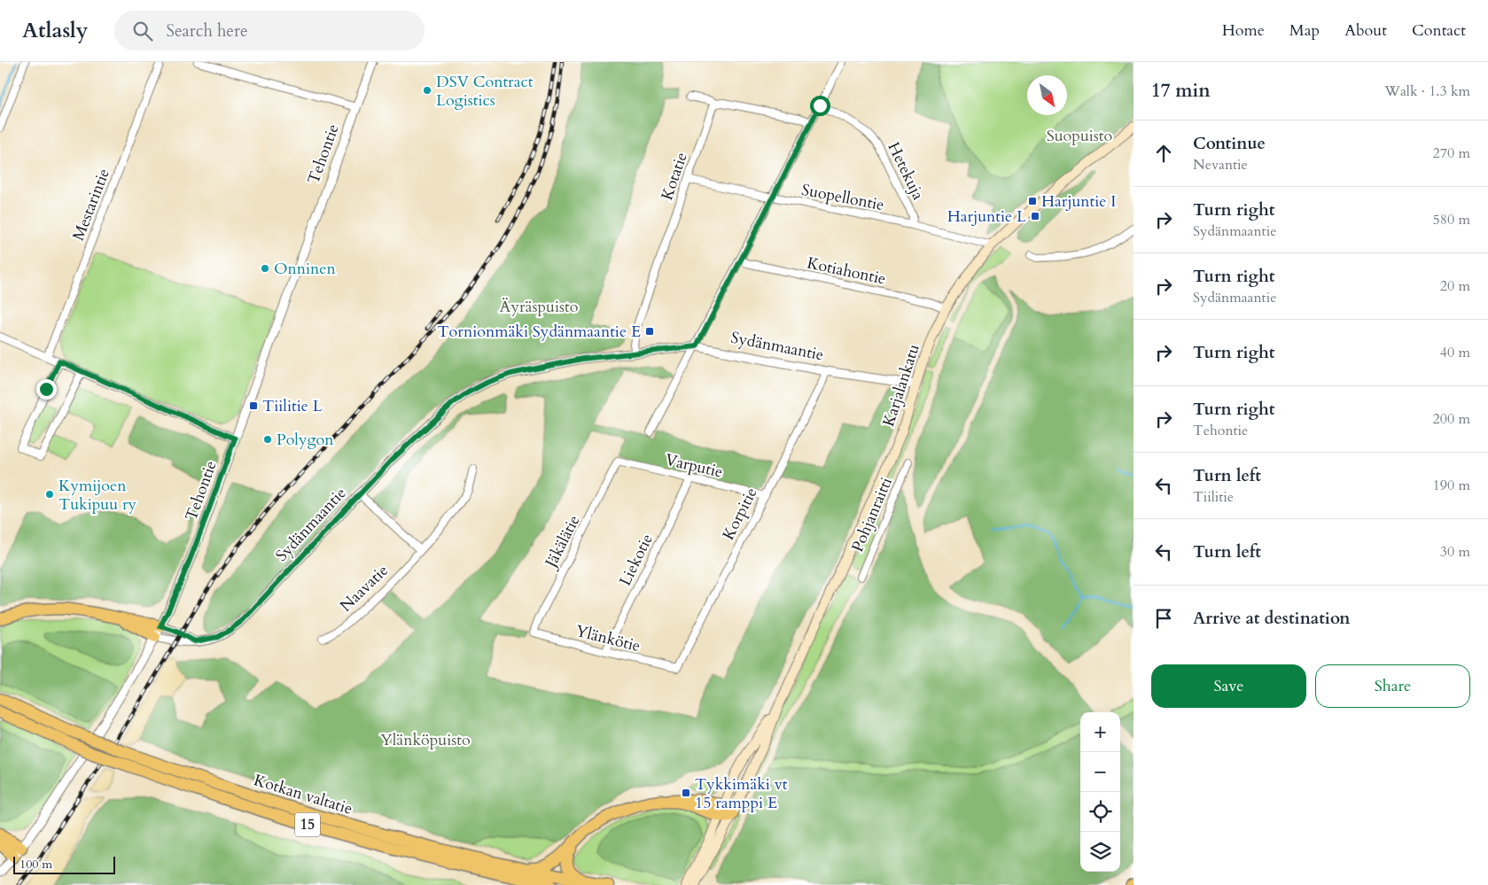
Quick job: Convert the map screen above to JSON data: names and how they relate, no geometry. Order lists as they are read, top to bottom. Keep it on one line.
{"streets":{"highway":["Kotkan valtatie","15"],"main road":["Karjalankatu"],"street":["Tehontie","Hetekuja","Kotatie","Suopellontie","Mestarintie","Kotiahontie","Sydänmaantie","Varputie","Korpitie","Pohjanraitti","Jäkälätie","Liekotie","Naavatie","Ylänkötie"]},"crossings":[["Tehontie","Sydänmaantie"],["Hetekuja","Suopellontie"],["Kotatie","Suopellontie"],["Kotatie","Sydänmaantie"],["Suopellontie","Karjalankatu"],["Kotiahontie","Karjalankatu"],["Sydänmaantie","Karjalankatu"],["Sydänmaantie","Korpitie"],["Varputie","Korpitie"],["Varputie","Jäkälätie"],["Varputie","Liekotie"],["Korpitie","Ylänkötie"],["Jäkälätie","Ylänkötie"],["Liekotie","Ylänkötie"]],"parks":["Suopuisto","Äyräspuisto","Ylänköpuisto"],"places":{"other":["DSV Contract Logistics","Onninen","Polygon","Kymijoen Tukipuu ry"],"transit":["Harjuntie I","Harjuntie L","Tornionmäki Sydänmaantie E","Tiilitie L","Tykkimäki vt 15 ramppi E"]},"scale_bar":"100 m","north":"bottom right","page":{"header":"Atlasly","search":"Search here","nav":["Home","Map","About","Contact"],"heading":["17 min","Walk · 1.3 km"],"list":[["Continue","Nevantie","270 m"],["Turn right","Sydänmaantie","580 m"],["Turn right","Sydänmaantie","20 m"],["Turn right","40 m"],["Turn right","Tehontie","200 m"],["Turn left","Tiilitie","190 m"],["Turn left","30 m"],"Arrive at destination"],"buttons":["Save","Share"],"map_buttons":["+","−"],"scale":"100 m"}}
